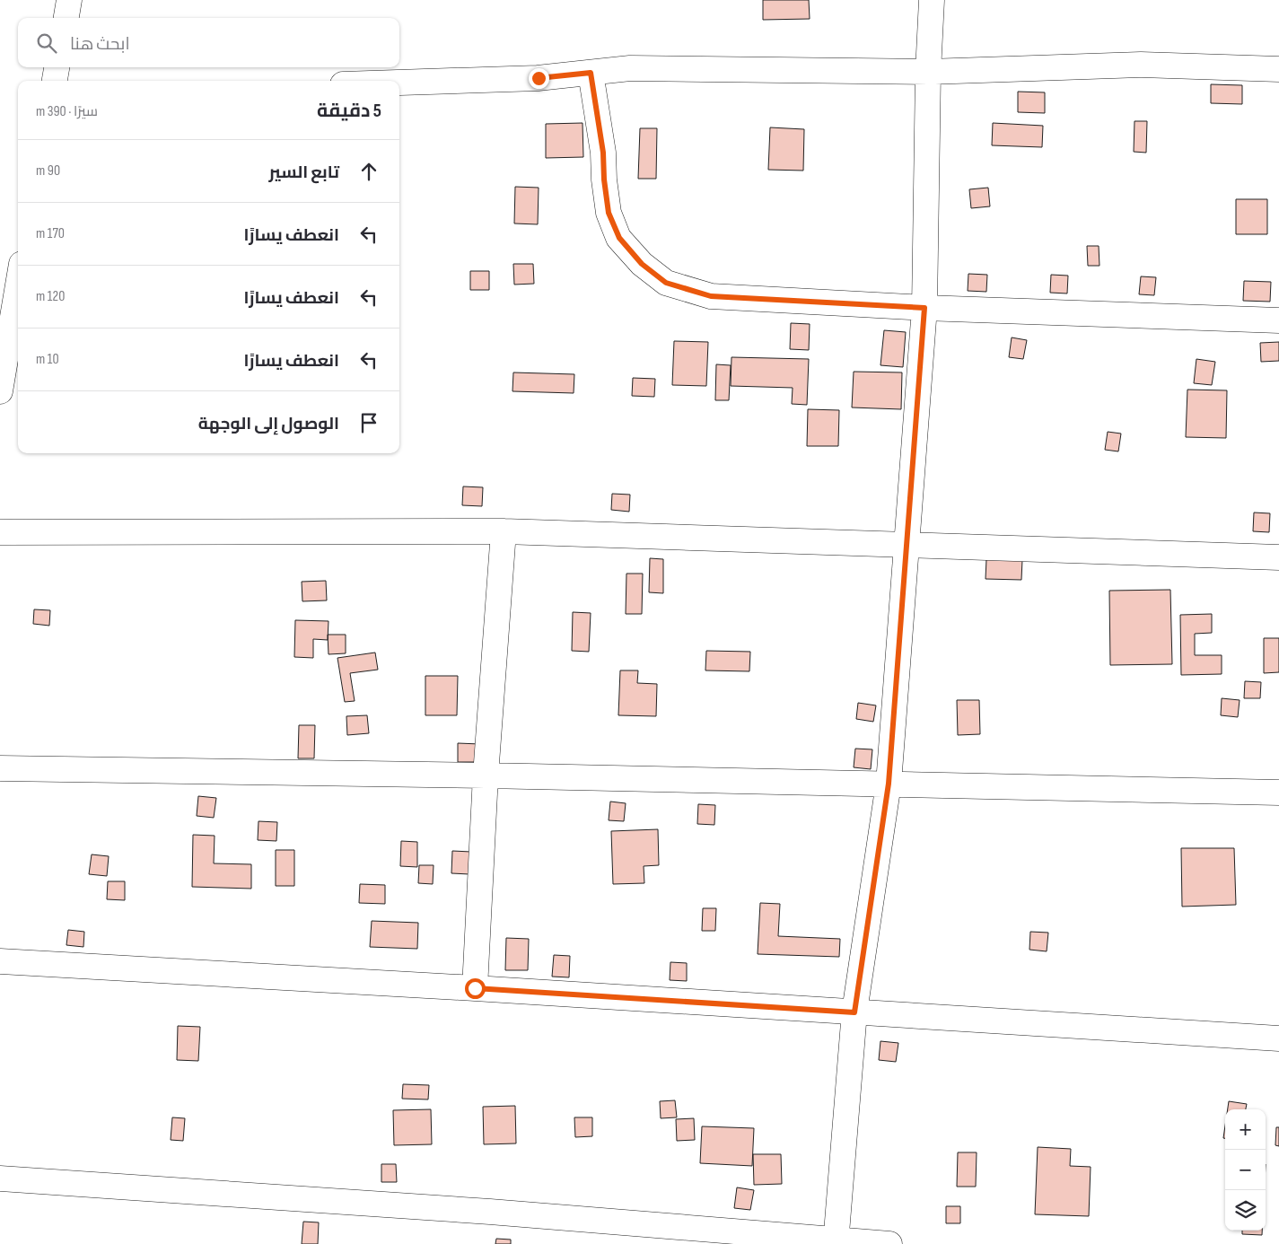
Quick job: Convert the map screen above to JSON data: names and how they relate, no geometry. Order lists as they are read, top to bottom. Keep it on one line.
{"page":{"search":"ابحث هنا","heading":["5 دقيقة","سيرًا · 390 m"],"list":[["تابع السير","90 m"],["انعطف يسارًا","170 m"],["انعطف يسارًا","120 m"],["انعطف يسارًا","10 m"],"الوصول إلى الوجهة"],"map_buttons":["+","−"]}}
